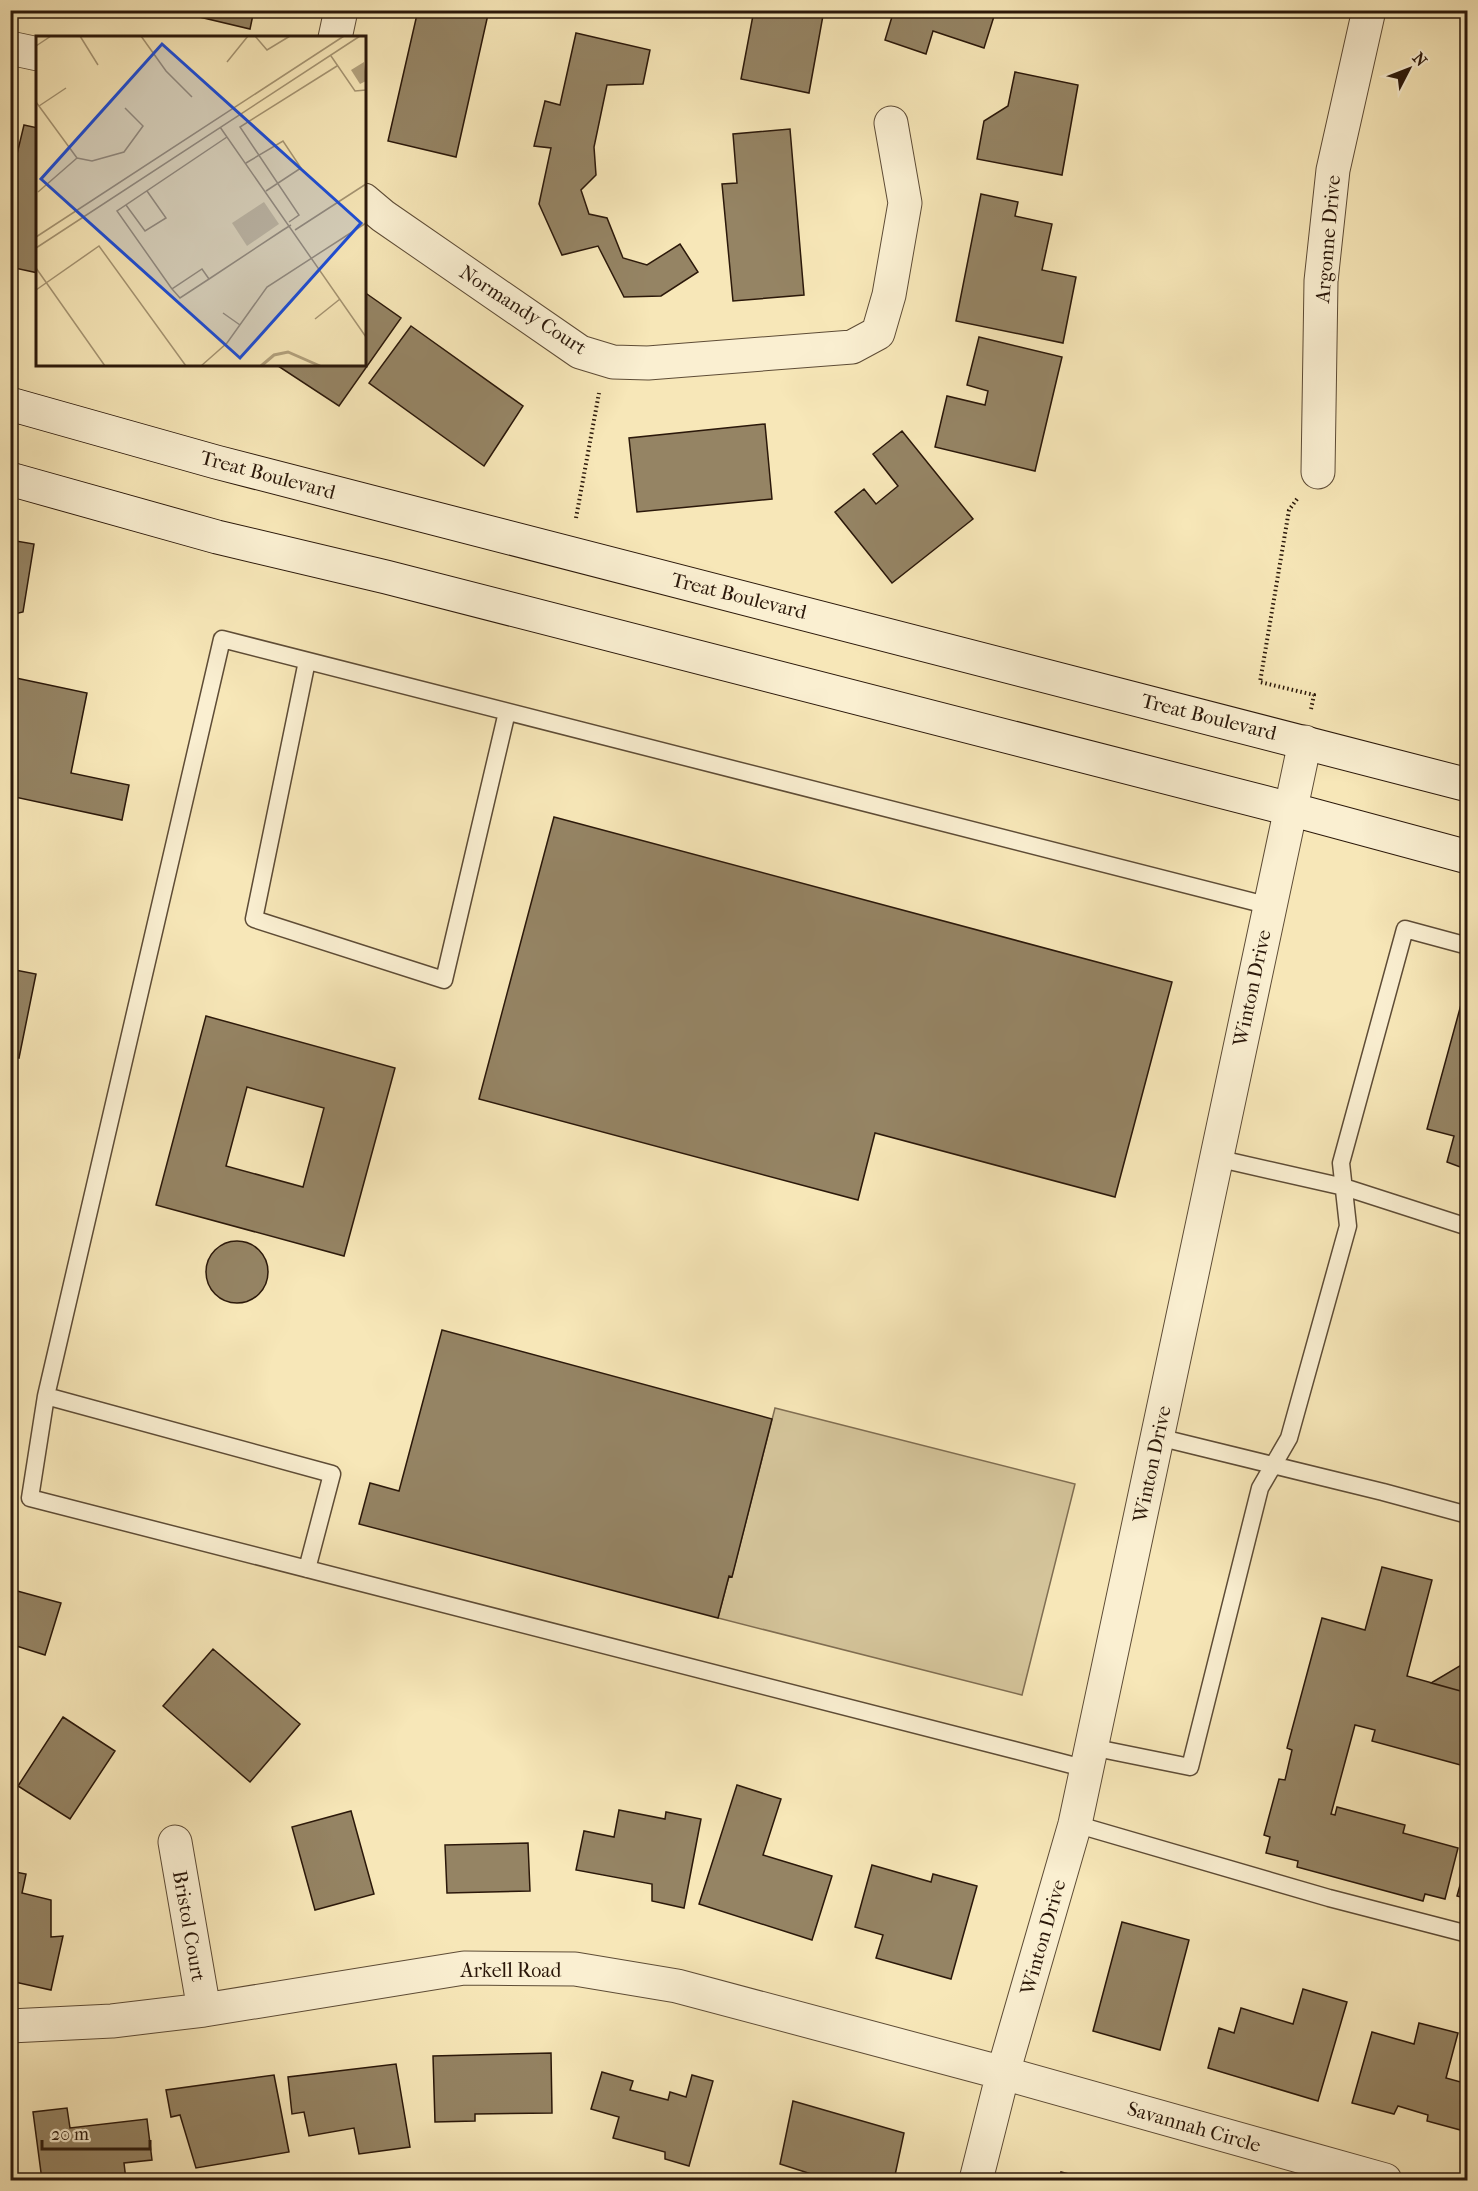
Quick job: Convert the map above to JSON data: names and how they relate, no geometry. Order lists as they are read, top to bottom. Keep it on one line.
{"streets":{"street":["Argonne Drive","Normandy Court","Treat Boulevard","Winton Drive","Bristol Court","Arkell Road","Savannah Circle"]},"crossings":[["Treat Boulevard","Winton Drive"],["Winton Drive","Arkell Road"],["Winton Drive","Savannah Circle"],["Bristol Court","Arkell Road"],["Arkell Road","Savannah Circle"]],"scale_bar":"20 m","north":"top right"}
